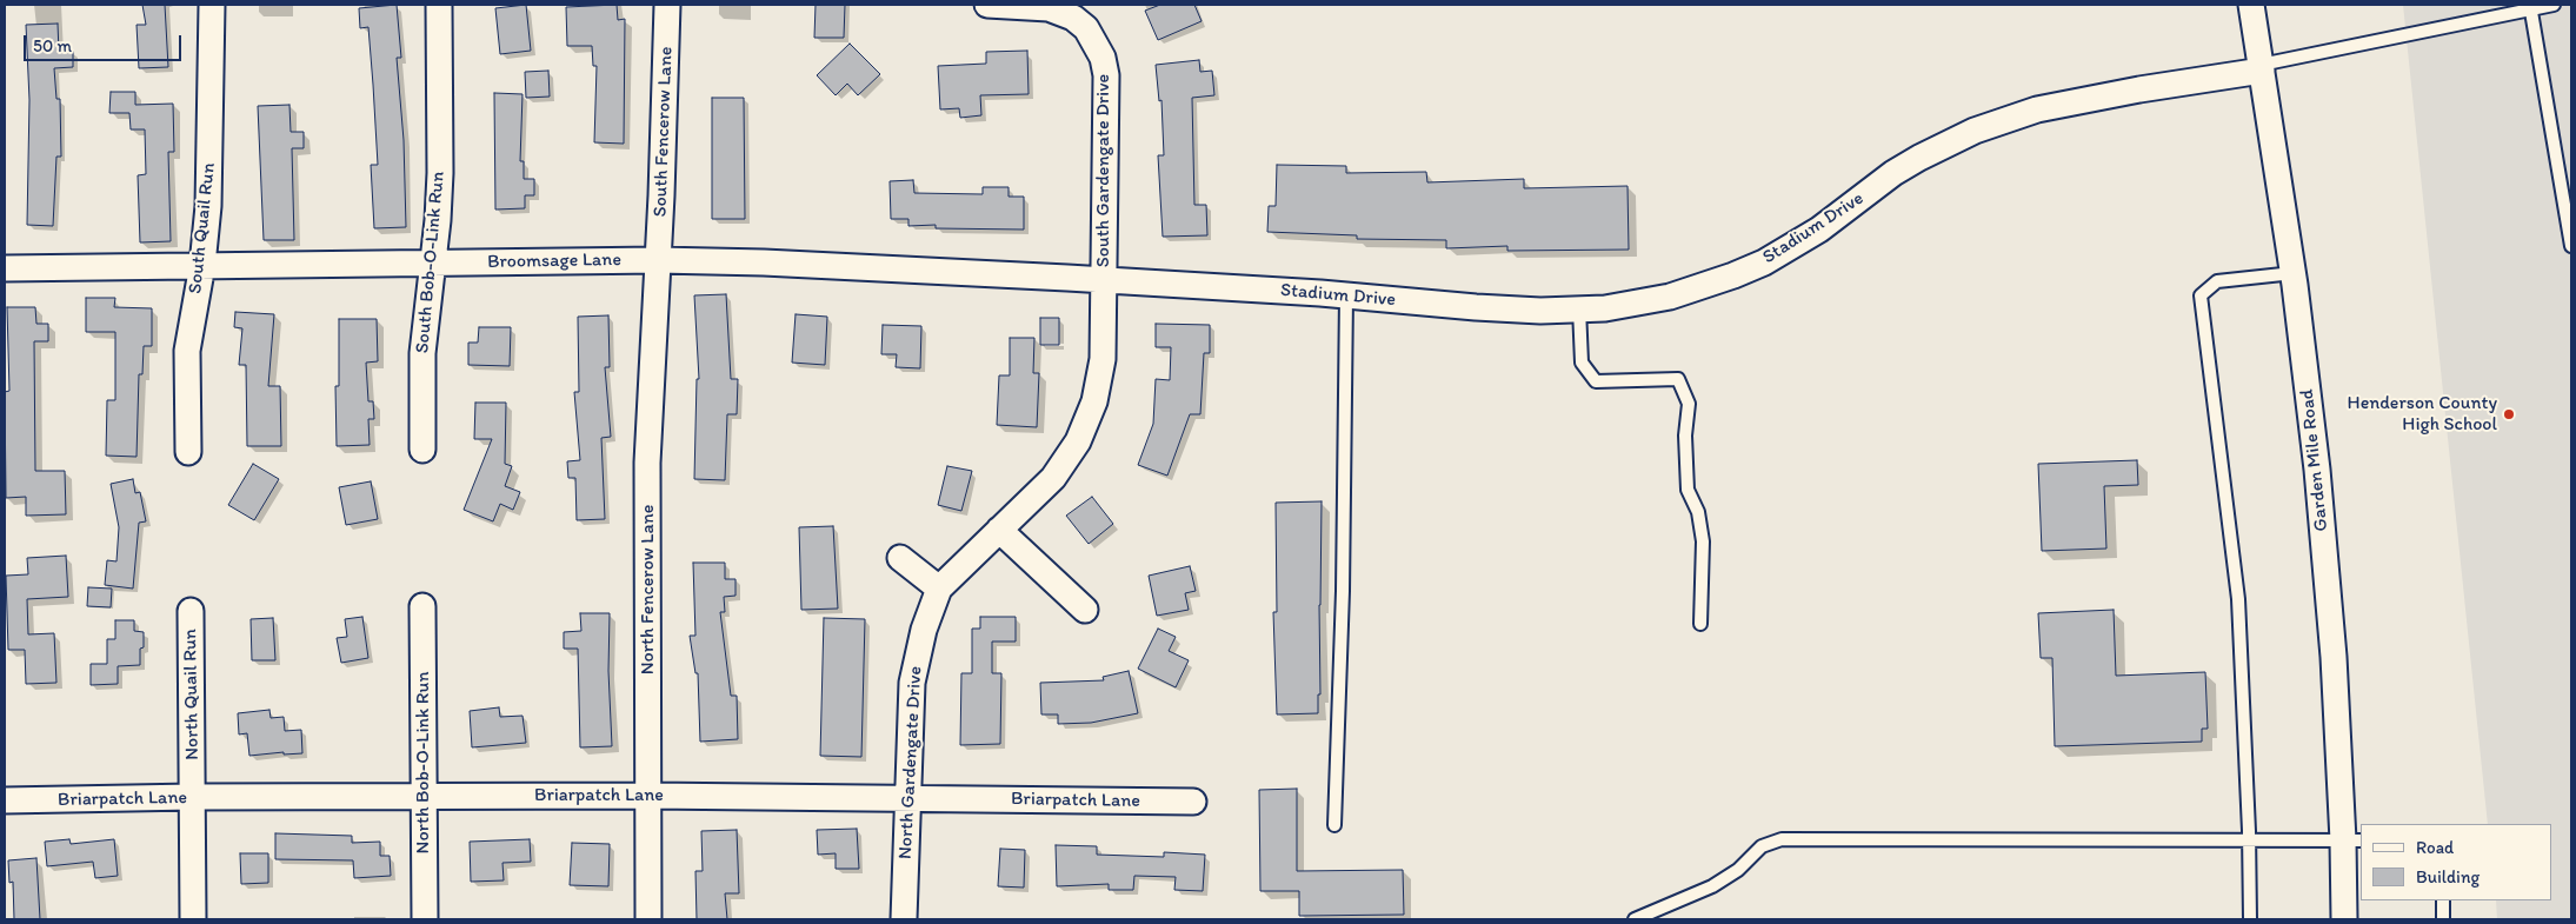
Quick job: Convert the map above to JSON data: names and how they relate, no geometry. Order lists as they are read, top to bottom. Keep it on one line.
{"streets":{"street":["South Fencerow Lane","South Gardengate Drive","South Quail Run","Stadium Drive","Broomsage Lane","South Bob-O-Link Run","Garden Mile Road","North Fencerow Lane","North Quail Run","North Bob-O-Link Run","North Gardengate Drive","Briarpatch Lane"]},"crossings":[["South Fencerow Lane","Broomsage Lane"],["South Fencerow Lane","North Fencerow Lane"],["South Gardengate Drive","Stadium Drive"],["South Gardengate Drive","Broomsage Lane"],["South Gardengate Drive","North Gardengate Drive"],["South Quail Run","Broomsage Lane"],["Stadium Drive","Broomsage Lane"],["Stadium Drive","Garden Mile Road"],["Stadium Drive","North Gardengate Drive"],["Broomsage Lane","South Bob-O-Link Run"],["Broomsage Lane","North Fencerow Lane"],["Broomsage Lane","North Gardengate Drive"],["North Fencerow Lane","Briarpatch Lane"],["North Quail Run","Briarpatch Lane"],["North Bob-O-Link Run","Briarpatch Lane"],["North Gardengate Drive","Briarpatch Lane"]],"places":["Henderson County High School"],"legend":["Road","Building"],"scale_bar":"50 m"}
